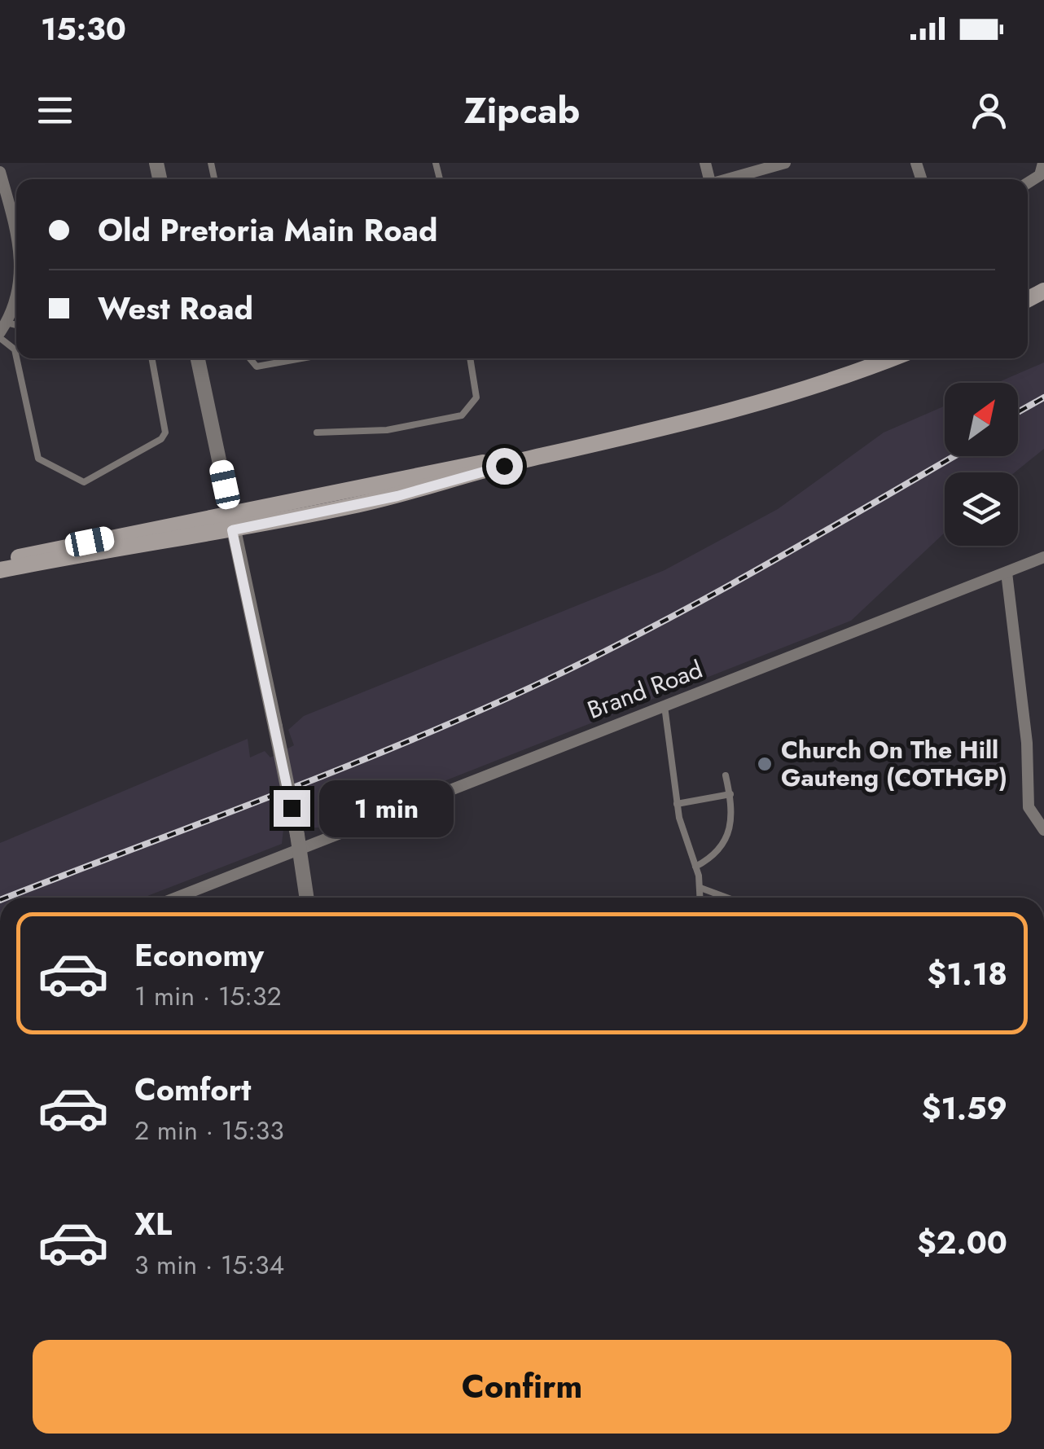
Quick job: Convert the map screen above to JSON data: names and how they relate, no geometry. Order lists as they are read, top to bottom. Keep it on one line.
{"streets":{"street":["Brand Road"]},"places":["Church On The Hill Gauteng (COTHGP)"],"north":"top right","page":{"status":"15:30","header":"Zipcab","banner":["Old Pretoria Main Road","West Road"],"bubble":"1 min","list":[{"name":"Economy","note":"1 min · 15:32","value":"$1.18"},{"name":"Comfort","note":"2 min · 15:33","value":"$1.59"},{"name":"XL","note":"3 min · 15:34","value":"$2.00"}],"buttons":"Confirm"}}
